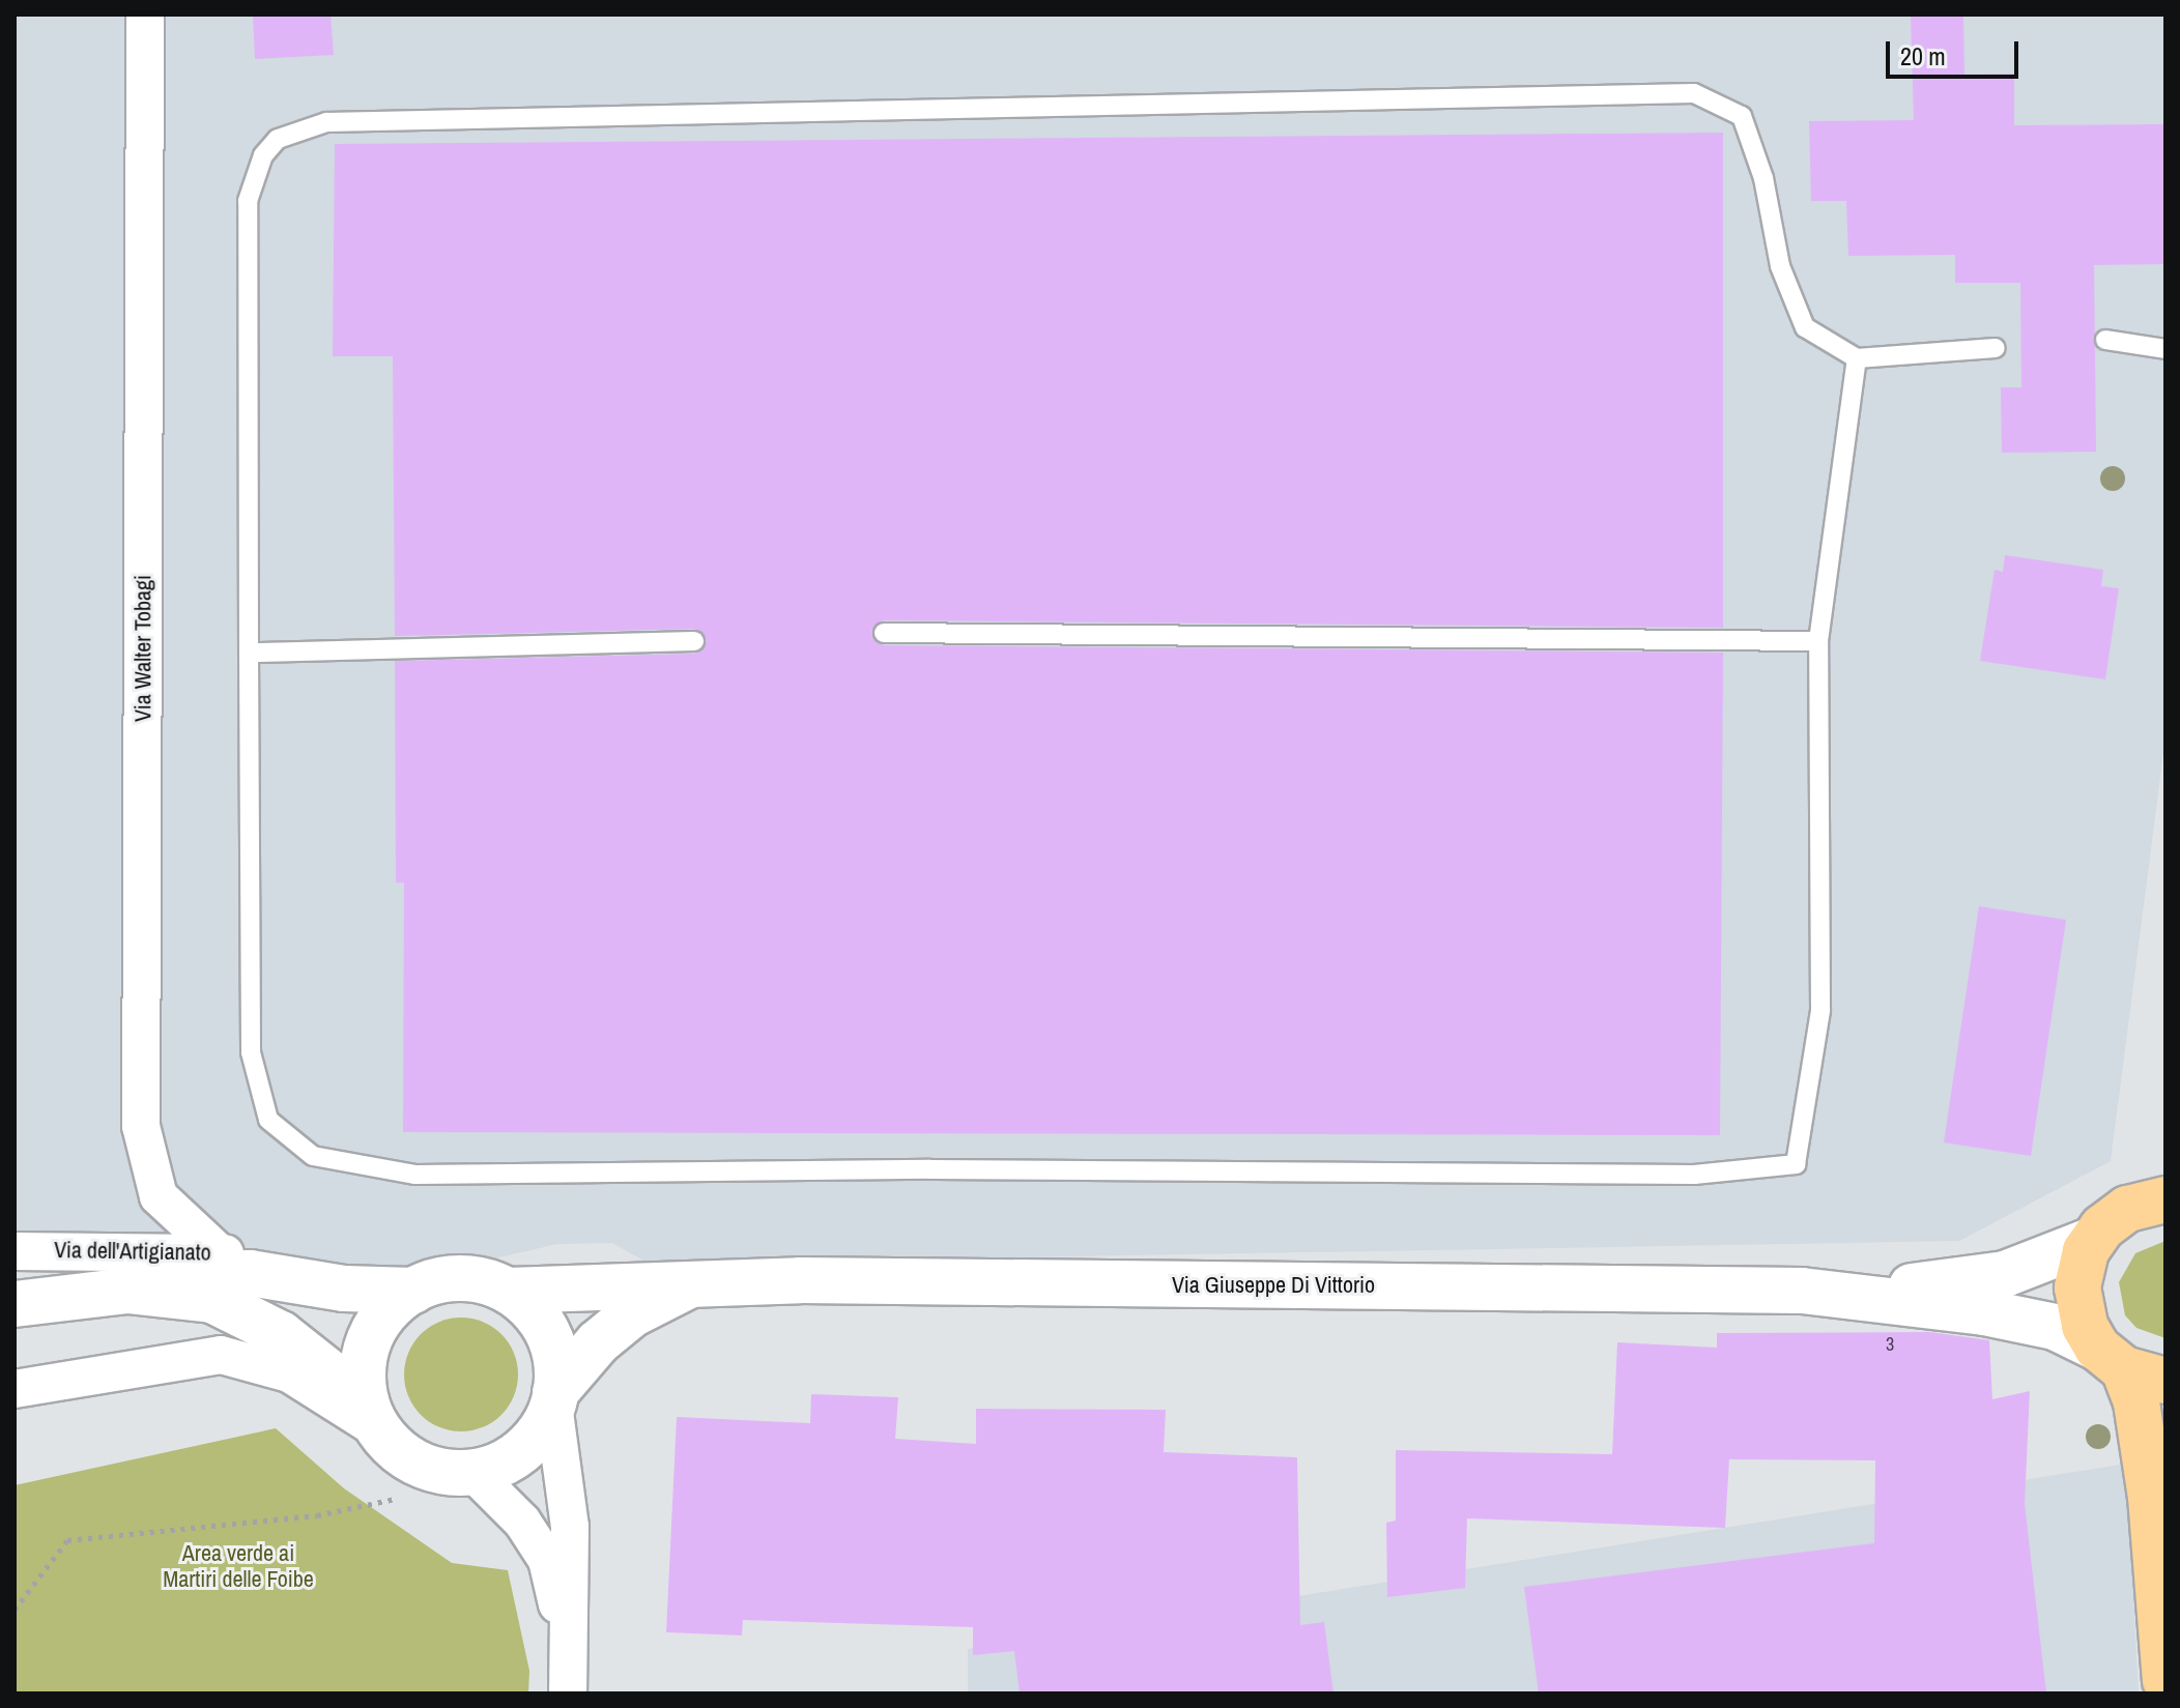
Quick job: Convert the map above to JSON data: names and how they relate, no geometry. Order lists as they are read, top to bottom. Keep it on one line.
{"streets":{"street":["Via Walter Tobagi","Via dell'Artigianato","Via Giuseppe Di Vittorio"]},"crossings":[["Via Walter Tobagi","Via dell'Artigianato"]],"parks":["Area verde ai Martiri delle Foibe"],"house_numbers":["3"],"scale_bar":"20 m"}
